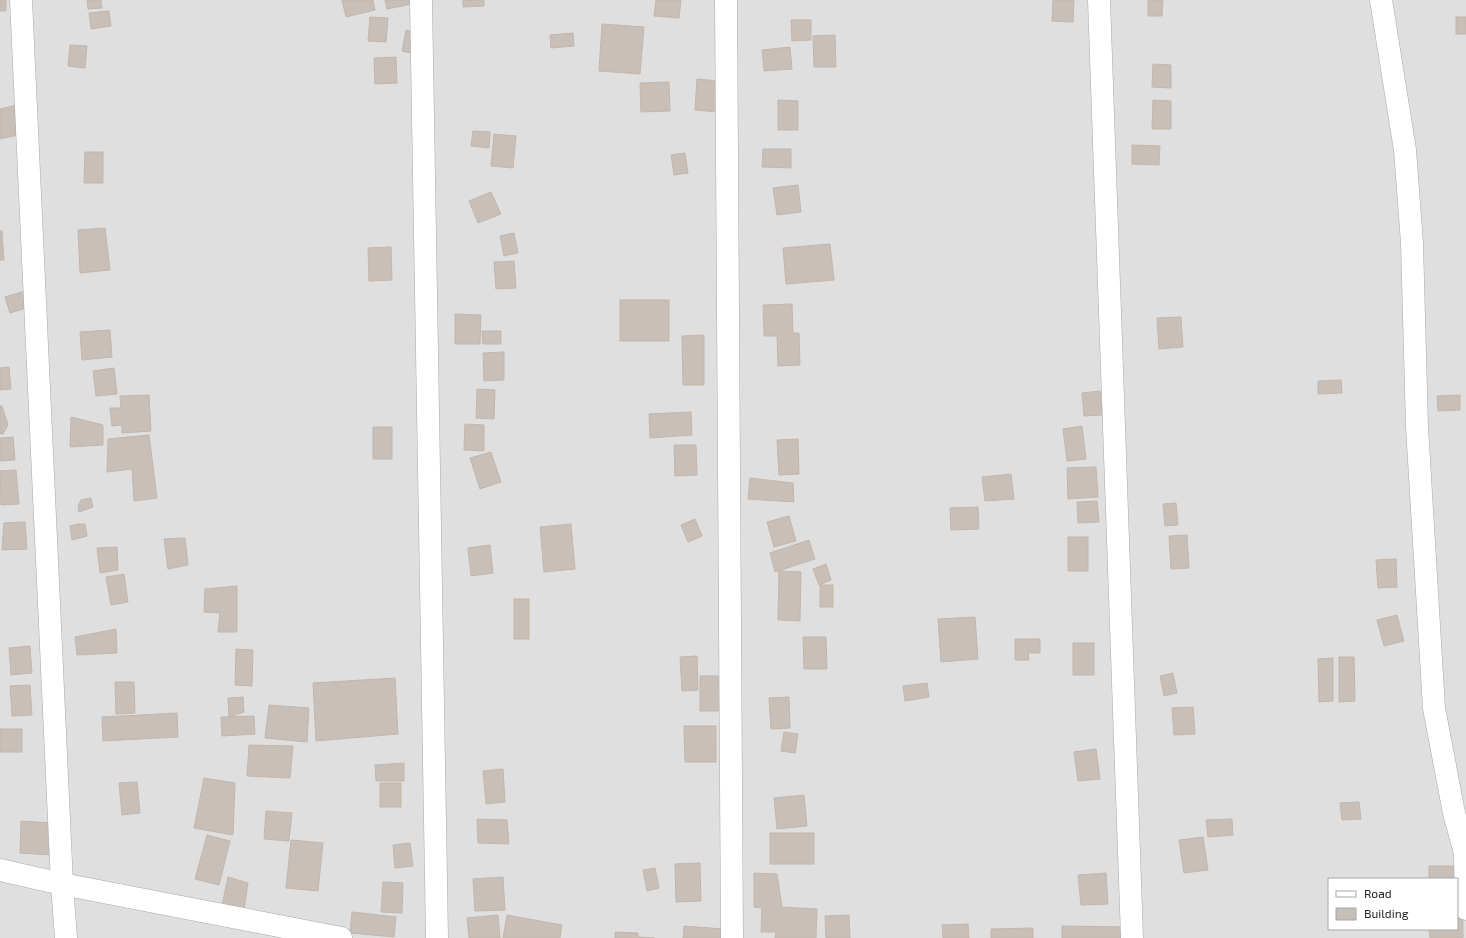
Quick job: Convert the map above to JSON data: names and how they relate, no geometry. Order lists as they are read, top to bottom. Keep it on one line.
{"legend":["Road","Building"]}
